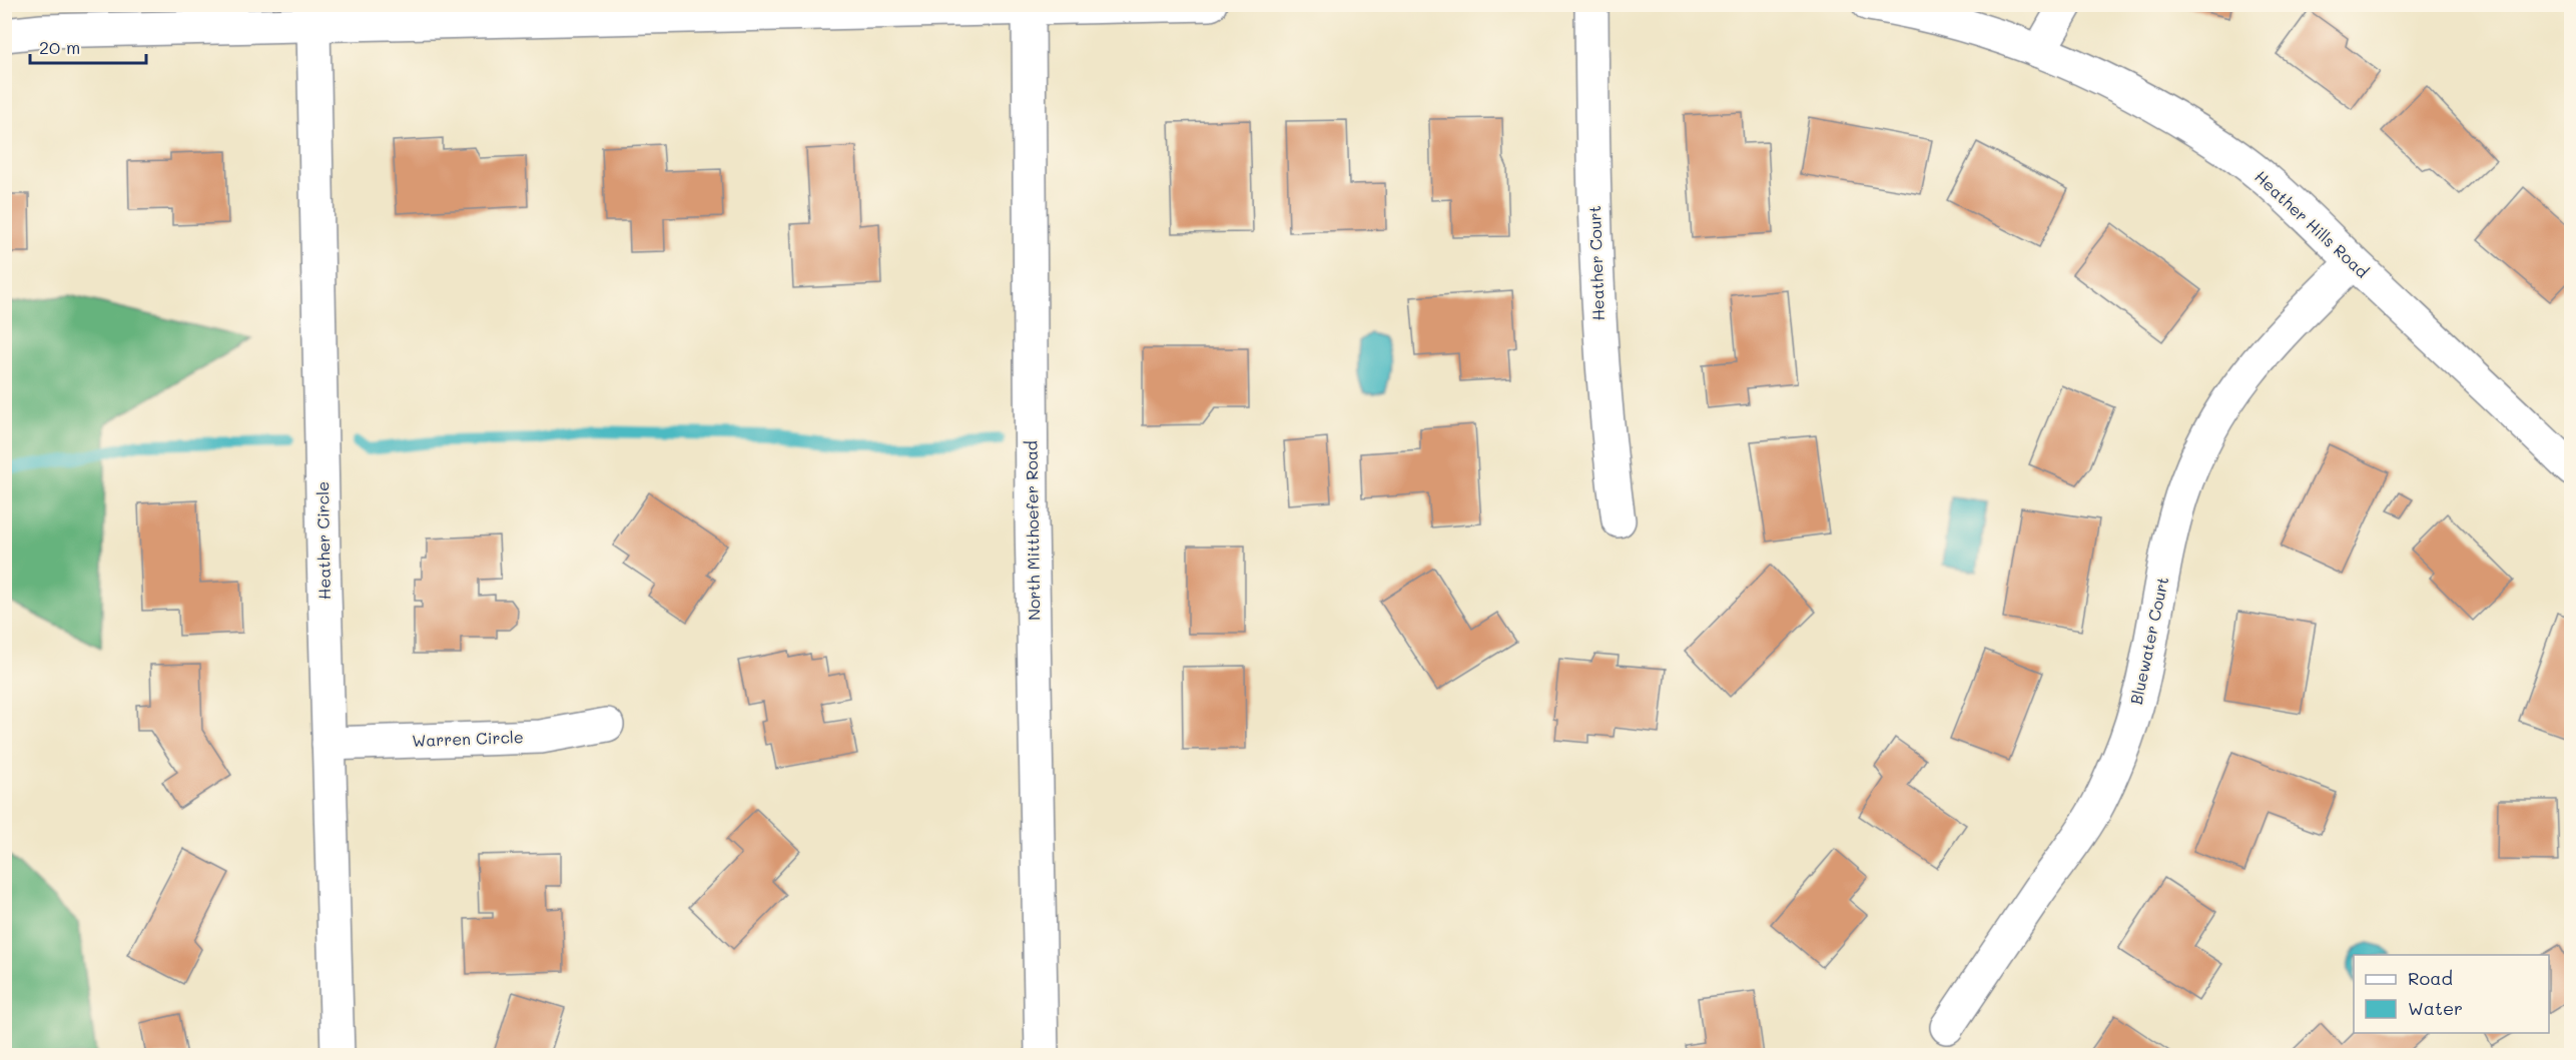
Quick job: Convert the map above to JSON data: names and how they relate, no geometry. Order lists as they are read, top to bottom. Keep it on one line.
{"streets":{"street":["Heather Hills Road","Heather Court","North Mitthoefer Road","Heather Circle","Bluewater Court","Warren Circle"]},"crossings":[["Heather Hills Road","Bluewater Court"],["Heather Circle","Warren Circle"]],"legend":["Road","Water"],"scale_bar":"20 m"}
